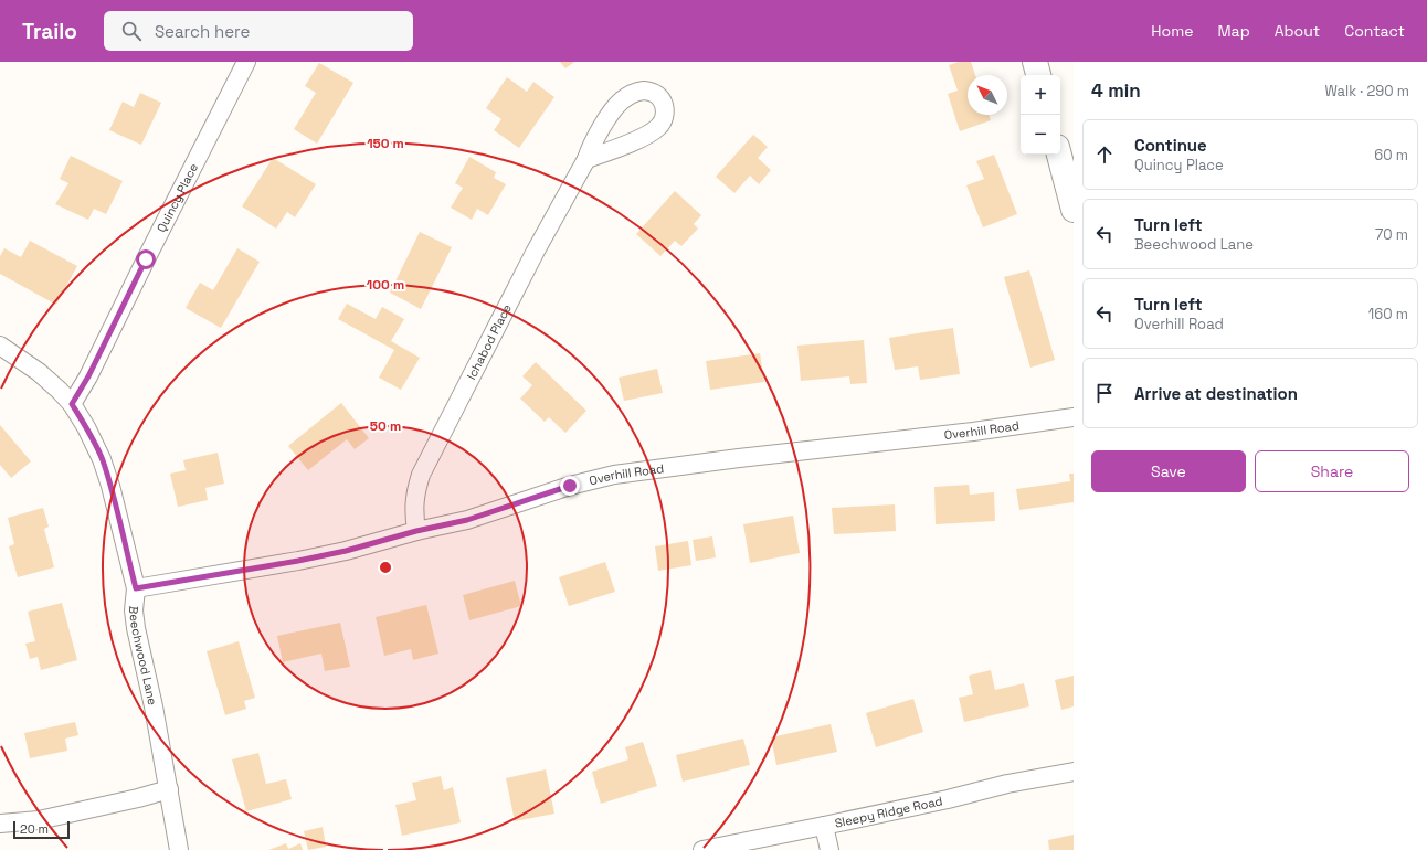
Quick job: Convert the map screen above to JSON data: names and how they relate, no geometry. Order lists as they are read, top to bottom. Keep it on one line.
{"streets":{"street":["Quincy Place","Ichabod Place","Overhill Road","Beechwood Lane","Sleepy Ridge Road"]},"crossings":[["Quincy Place","Beechwood Lane"],["Ichabod Place","Overhill Road"],["Overhill Road","Beechwood Lane"]],"scale_bar":"20 m","north":"top left","page":{"header":"Trailo","search":"Search here","nav":["Home","Map","About","Contact"],"heading":["4 min","Walk · 290 m"],"map_buttons":["+","−"],"list":[["Continue","Quincy Place","60 m"],["Turn left","Beechwood Lane","70 m"],["Turn left","Overhill Road","160 m"],"Arrive at destination"],"buttons":["Save","Share"],"scale":"20 m"},"rings":["150 m","100 m","50 m"]}
